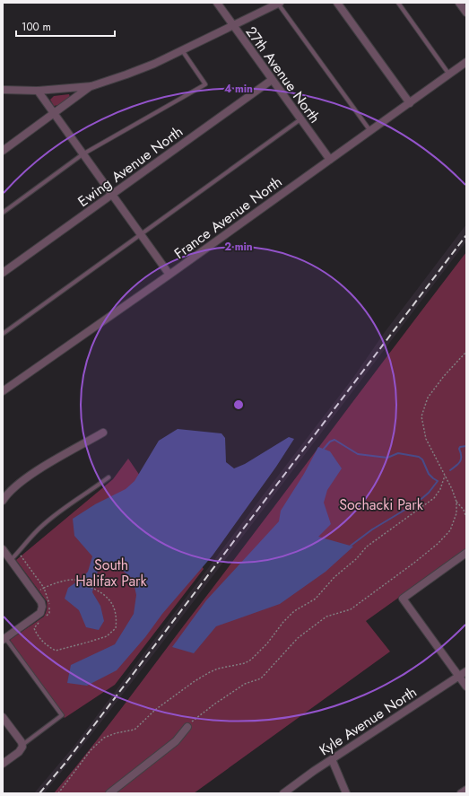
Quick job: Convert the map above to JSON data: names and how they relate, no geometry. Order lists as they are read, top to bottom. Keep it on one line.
{"streets":{"street":["27th Avenue North","Ewing Avenue North","France Avenue North","Kyle Avenue North"]},"crossings":[["27th Avenue North","Ewing Avenue North"],["27th Avenue North","France Avenue North"]],"parks":["Sochacki Park","South Halifax Park"],"scale_bar":"100 m","rings":["4 min","2 min"]}
